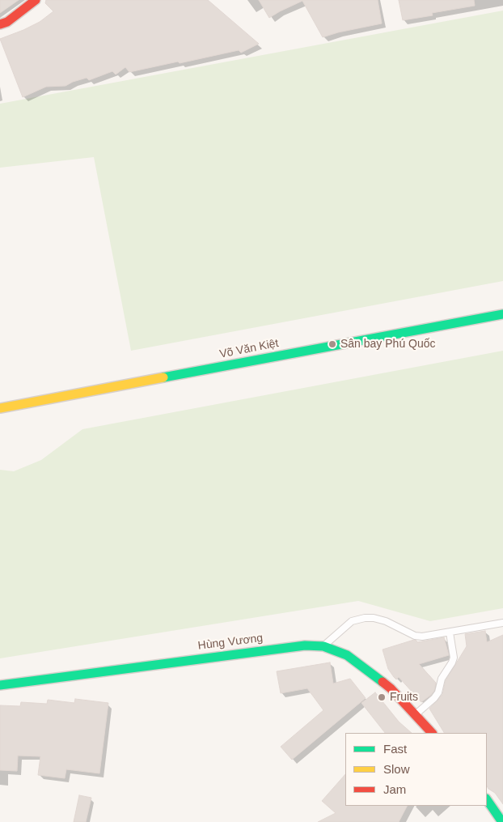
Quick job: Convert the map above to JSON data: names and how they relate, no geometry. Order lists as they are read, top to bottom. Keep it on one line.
{"streets":{"street":["Võ Văn Kiệt","Hùng Vương"]},"places":["Sân bay Phú Quốc","Fruits"],"legend":["Fast","Slow","Jam"]}
